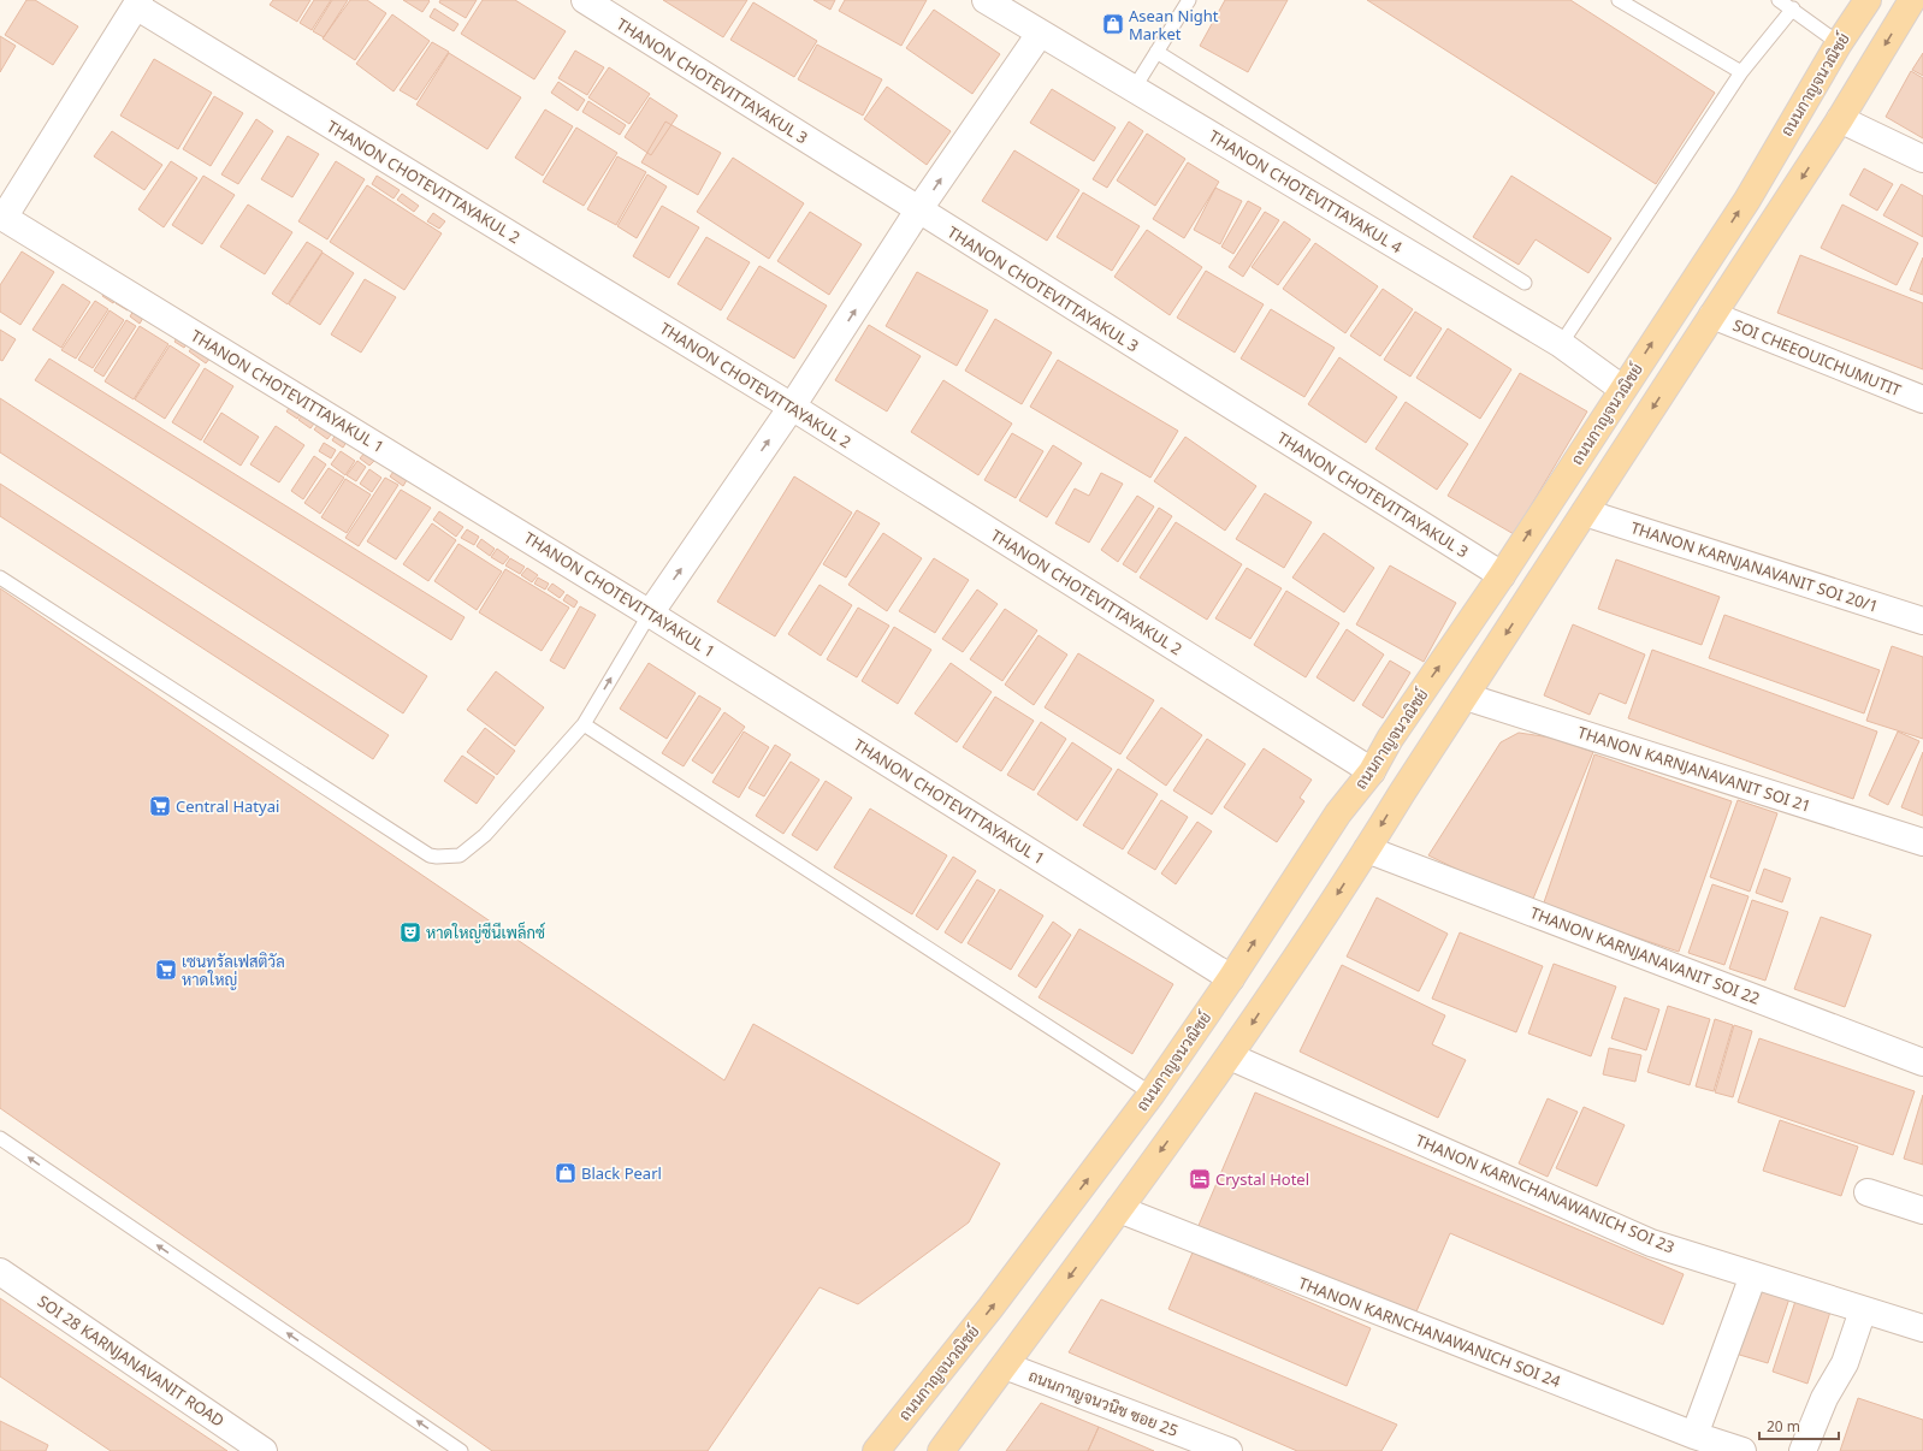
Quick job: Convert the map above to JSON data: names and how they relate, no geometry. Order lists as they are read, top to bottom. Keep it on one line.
{"streets":{"main road":["ถนนกาญจนวณิชย์"],"street":["THANON CHOTEVITTAYAKUL 3","THANON CHOTEVITTAYAKUL 2","THANON CHOTEVITTAYAKUL 4","SOI CHEEOUICHUMUTIT","THANON CHOTEVITTAYAKUL 1","THANON KARNJANAVANIT SOI 20/1","THANON KARNJANAVANIT SOI 21","THANON KARNJANAVANIT SOI 22","THANON KARNCHANAWANICH SOI 23","THANON KARNCHANAWANICH SOI 24","SOI 28 KARNJANAVANIT ROAD","ถนนกาญจนวนิช ซอย 25"]},"crossings":[["THANON CHOTEVITTAYAKUL 3","ถนนกาญจนวณิชย์"],["ถนนกาญจนวณิชย์","THANON CHOTEVITTAYAKUL 2"],["ถนนกาญจนวณิชย์","THANON CHOTEVITTAYAKUL 4"],["ถนนกาญจนวณิชย์","THANON CHOTEVITTAYAKUL 1"]],"places":{"shop":["Asean Night Market","Black Pearl"],"supermarket":["Central Hatyai","เซนทรัลเฟสติวัล หาดใหญ่"],"theatre":["หาดใหญ่ซีนีเพล็กซ์"],"hotel":["Crystal Hotel"]},"scale_bar":"20 m"}
